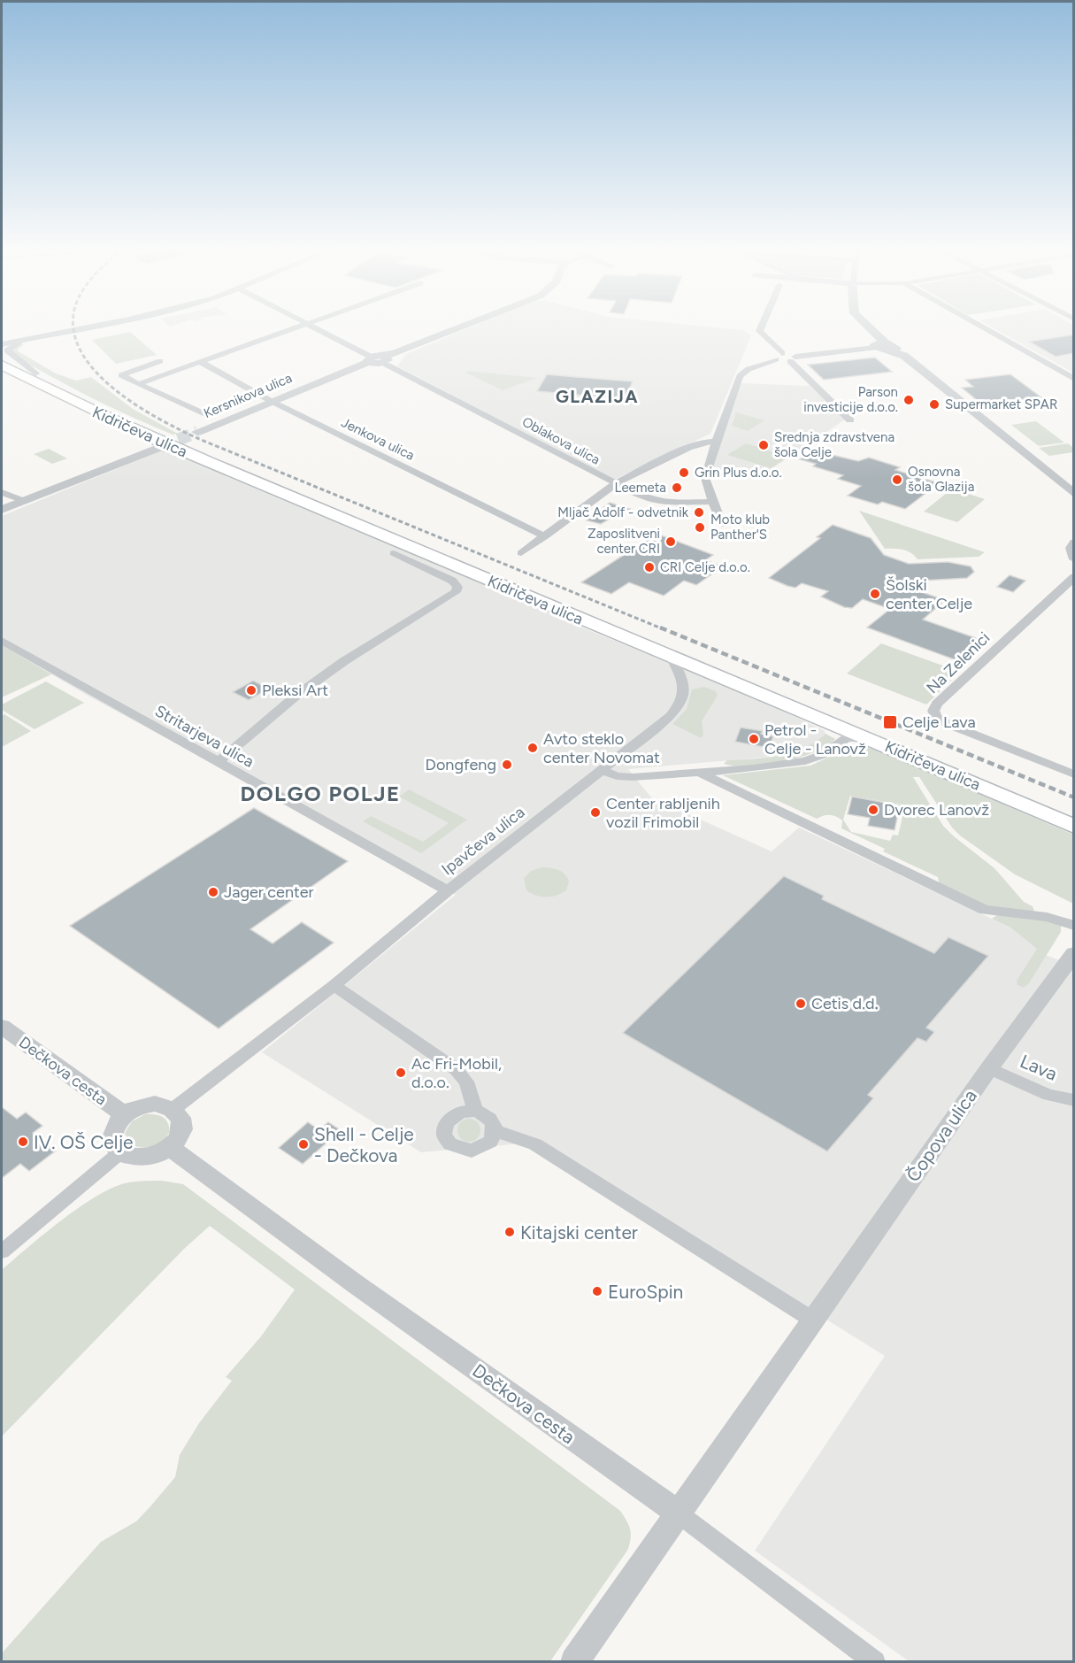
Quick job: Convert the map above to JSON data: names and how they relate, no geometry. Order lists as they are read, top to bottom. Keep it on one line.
{"streets":{"main road":["Kidričeva ulica"],"street":["Kersnikova ulica","Jenkova ulica","Oblakova ulica","Na Zelenici","Stritarjeva ulica","Ipavčeva ulica","Lava","Dečkova cesta","Čopova ulica"]},"crossings":[["Kersnikova ulica","Jenkova ulica"],["Kersnikova ulica","Oblakova ulica"],["Kidričeva ulica","Ipavčeva ulica"],["Stritarjeva ulica","Ipavčeva ulica"],["Ipavčeva ulica","Dečkova cesta"],["Lava","Čopova ulica"],["Dečkova cesta","Čopova ulica"]],"districts":["GLAZIJA","DOLGO POLJE"],"places":{"other":["Parson investicije d.o.o.","Supermarket SPAR","Srednja zdravstvena šola Celje","Grin Plus d.o.o.","Osnovna šola Glazija","Leemeta","Mljač Adolf - odvetnik","Moto klub Panther'S","Zaposlitveni center CRI","CRI Celje d.o.o.","Šolski center Celje","Pleksi Art","Petrol - Celje - Lanovž","Avto steklo center Novomat","Dongfeng","Dvorec Lanovž","Center rabljenih vozil Frimobil","Jager center","Cetis d.d.","Ac Fri-Mobil, d.o.o.","IV. OŠ Celje","Shell - Celje - Dečkova","Kitajski center","EuroSpin"],"transit":["Celje Lava"]}}
